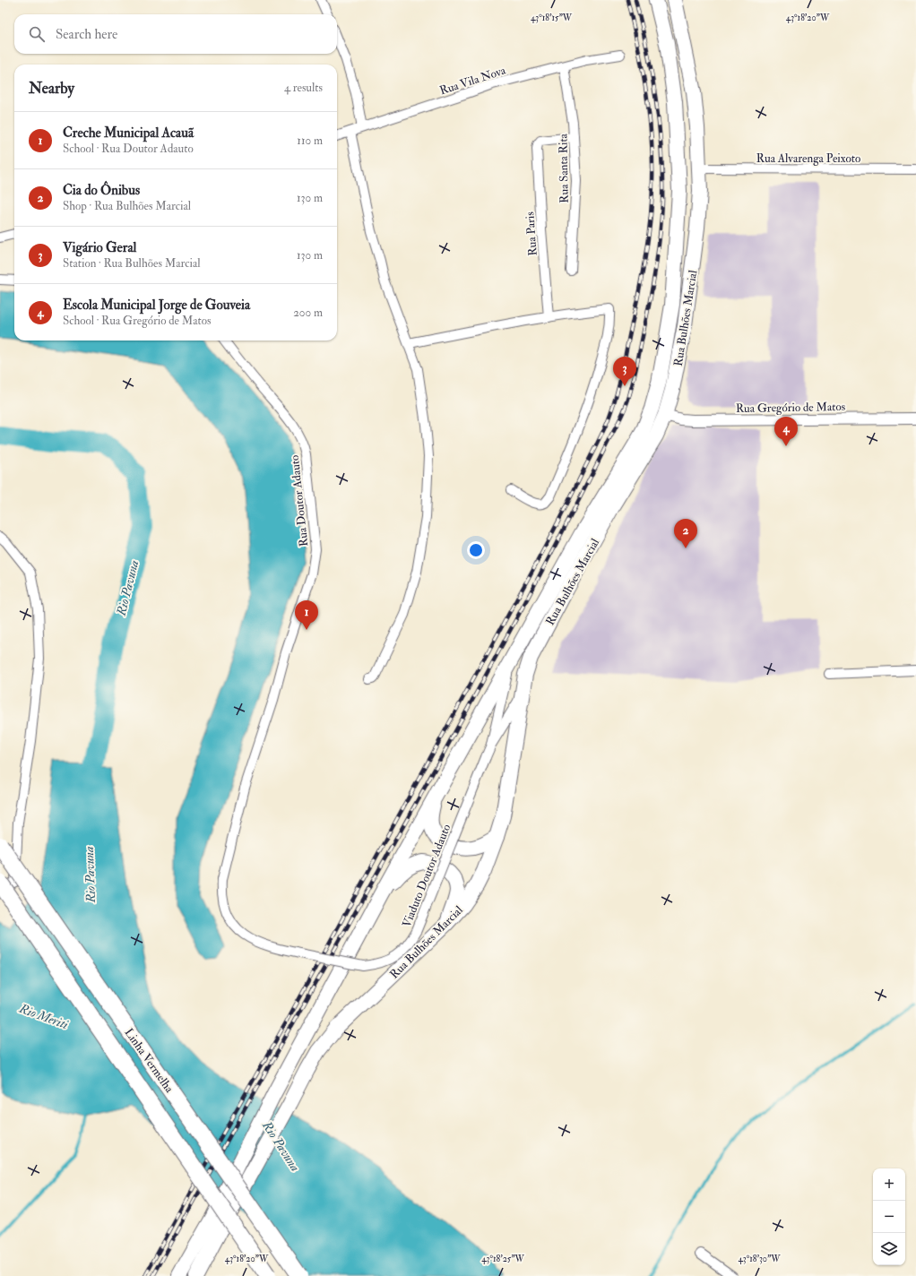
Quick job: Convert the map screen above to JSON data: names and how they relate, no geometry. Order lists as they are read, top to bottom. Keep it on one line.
{"streets":{"highway":["Linha Vermelha"],"main road":["Rua Bulhões Marcial"],"street":["Rua Vila Nova","Rua Alvarenga Peixoto","Rua Santa Rita","Rua Paris","Rua Gregório de Matos","Rua Doutor Adauto","Viaduto Doutor Adauto"]},"crossings":[["Rua Vila Nova","Rua Santa Rita"],["Rua Alvarenga Peixoto","Rua Bulhões Marcial"],["Rua Santa Rita","Rua Paris"],["Rua Bulhões Marcial","Rua Gregório de Matos"],["Rua Bulhões Marcial","Viaduto Doutor Adauto"],["Rua Doutor Adauto","Viaduto Doutor Adauto"]],"water":["Rio Pavuna","Rio Meriti"],"page":{"search":"Search here","heading":["Nearby","4 results"],"list":[{"mark":"1","name":"Creche Municipal Acauã","note":"School · Rua Doutor Adauto","value":"110 m"},{"mark":"2","name":"Cia do Ônibus","note":"Shop · Rua Bulhões Marcial","value":"130 m"},{"mark":"3","name":"Vigário Geral","note":"Station · Rua Bulhões Marcial","value":"130 m"},{"mark":"4","name":"Escola Municipal Jorge de Gouveia","note":"School · Rua Gregório de Matos","value":"200 m"}],"pins":["3","4","2","1"],"map_buttons":["+","−"]},"coordinates":["43°18'15\"W","43°18'20\"W","43°18'25\"W","43°18'30\"W"]}
